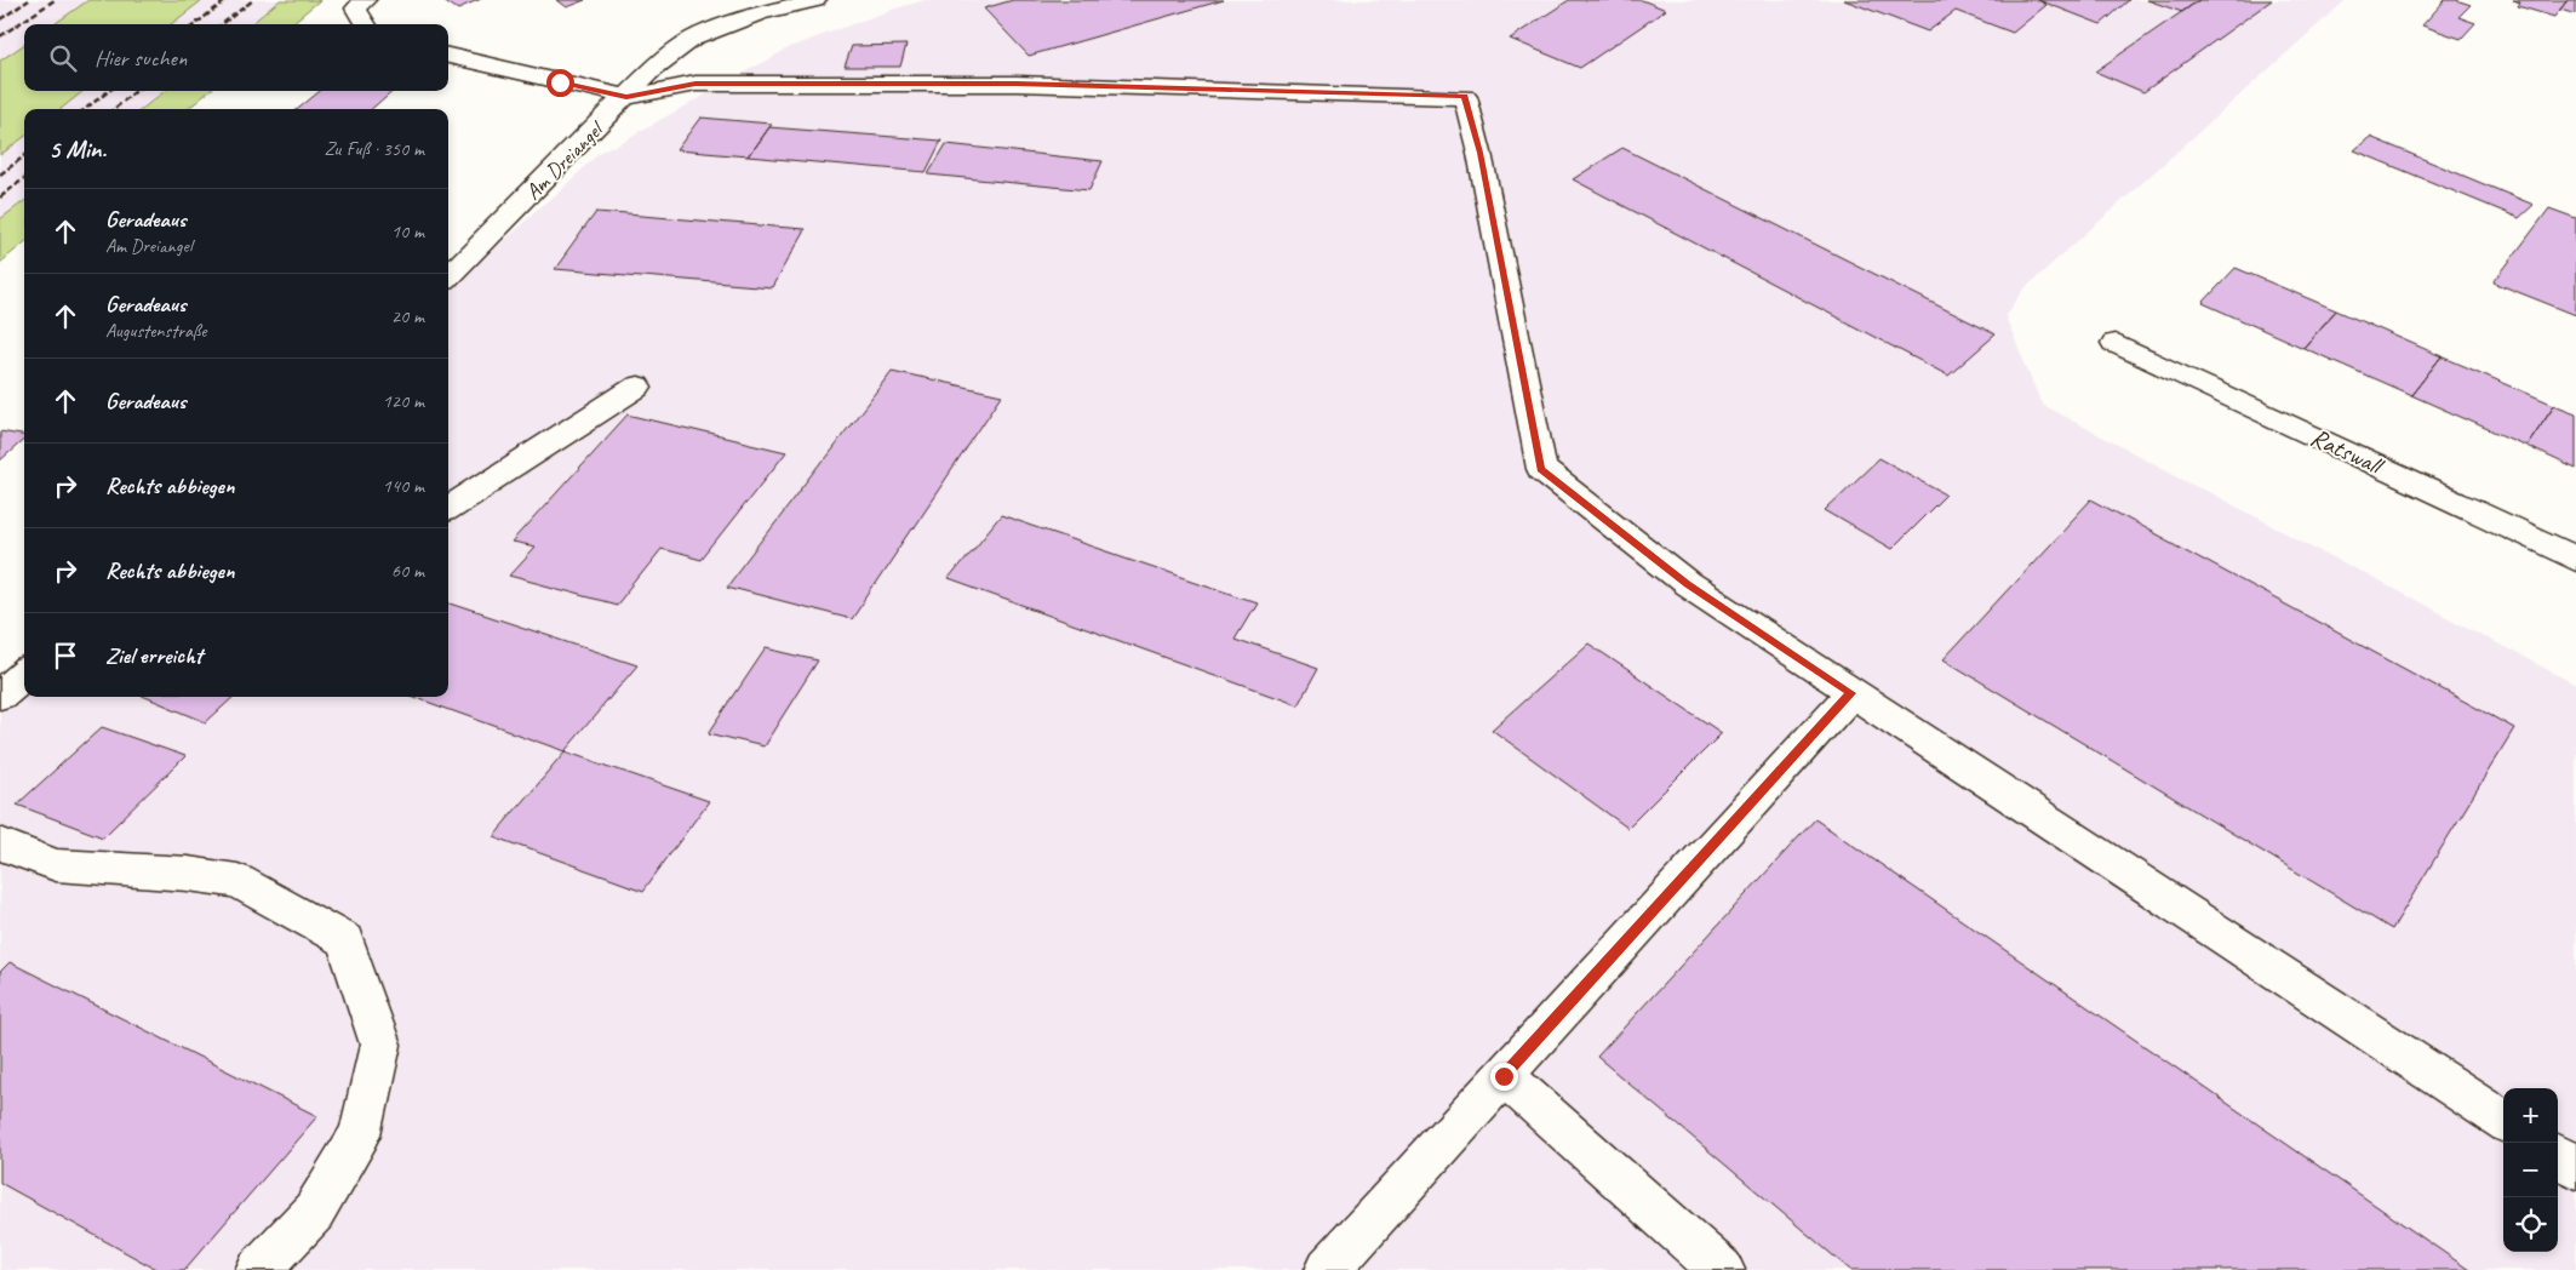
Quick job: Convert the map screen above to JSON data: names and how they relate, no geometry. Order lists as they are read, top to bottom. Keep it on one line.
{"streets":{"street":["Am Dreiangel","Ratswall"]},"page":{"search":"Hier suchen","heading":["5 Min.","Zu Fuß · 350 m"],"list":[["Geradeaus","Am Dreiangel","10 m"],["Geradeaus","Augustenstraße","20 m"],["Geradeaus","120 m"],["Rechts abbiegen","140 m"],["Rechts abbiegen","60 m"],"Ziel erreicht"],"map_buttons":["+","−"]}}
